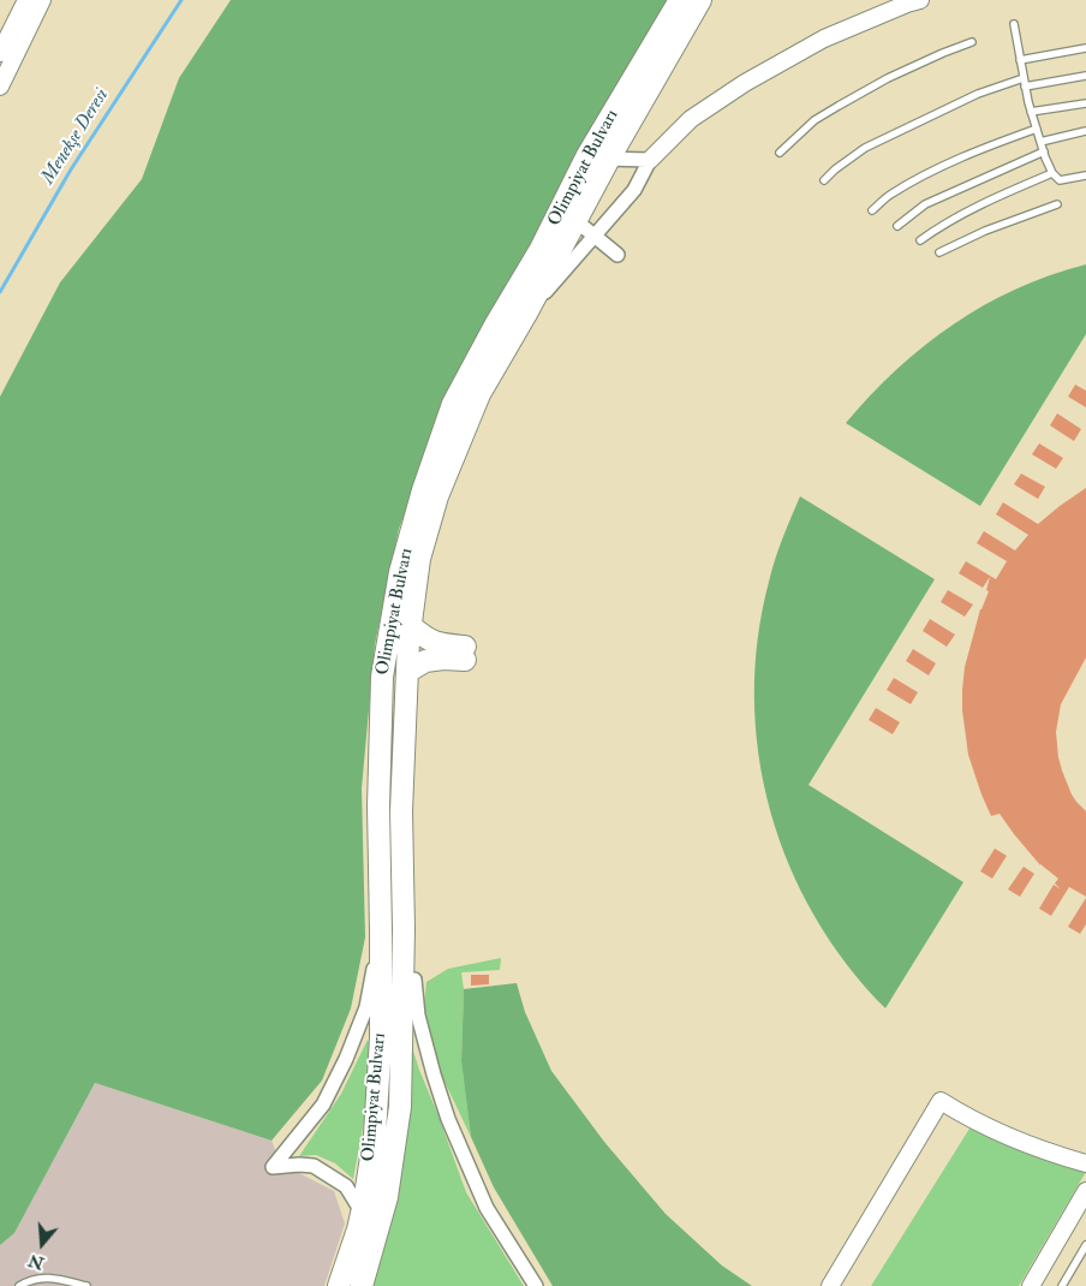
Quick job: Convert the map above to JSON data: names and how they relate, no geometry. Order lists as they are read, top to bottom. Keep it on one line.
{"streets":{"main road":["Olimpiyat Bulvarı"]},"water":["Menekşe Deresi"],"north":"bottom"}
